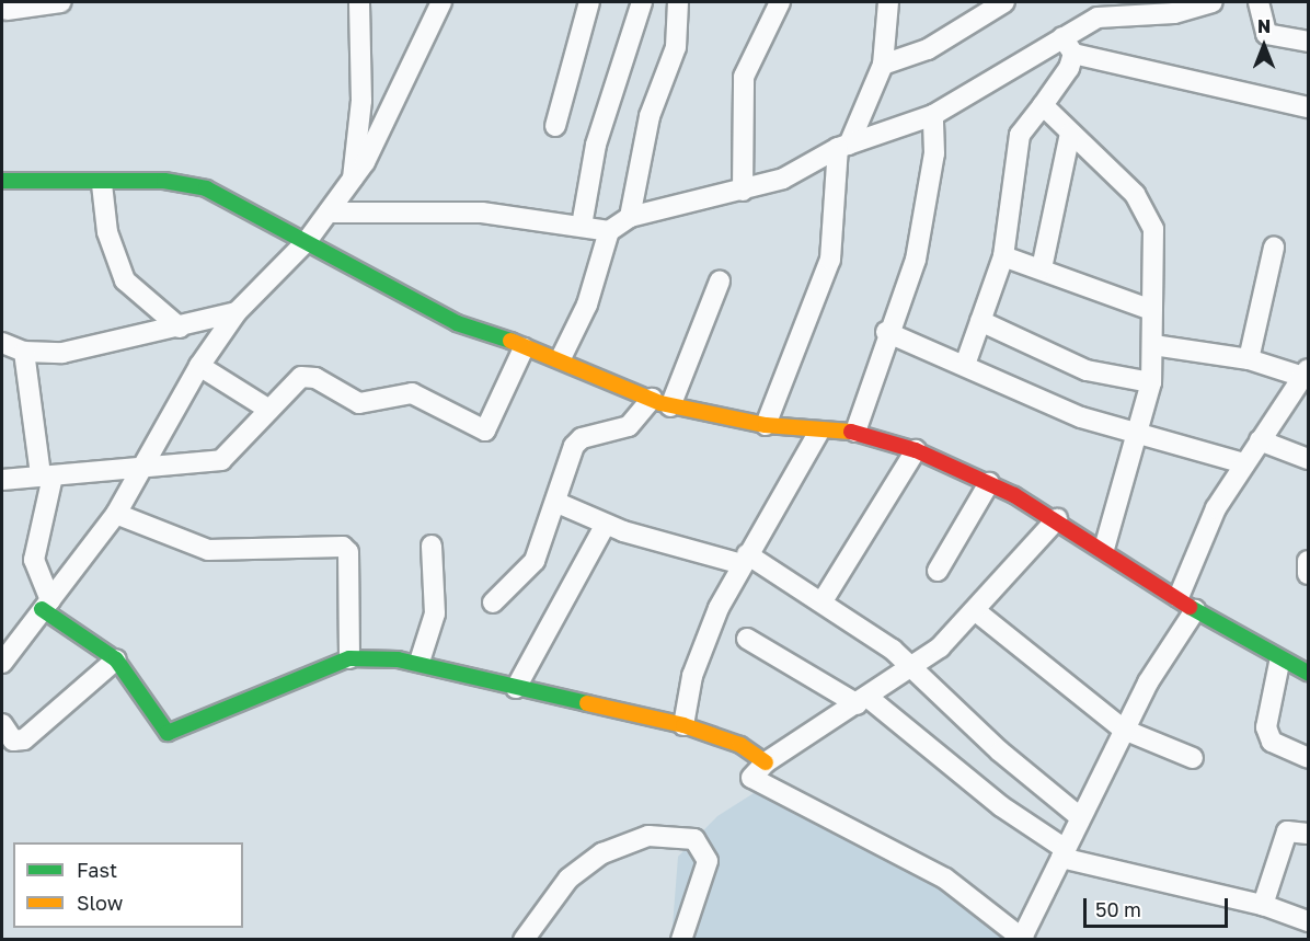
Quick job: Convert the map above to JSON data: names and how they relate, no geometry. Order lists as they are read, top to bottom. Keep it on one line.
{"legend":["Fast","Slow"],"scale_bar":"50 m","north":"top"}
